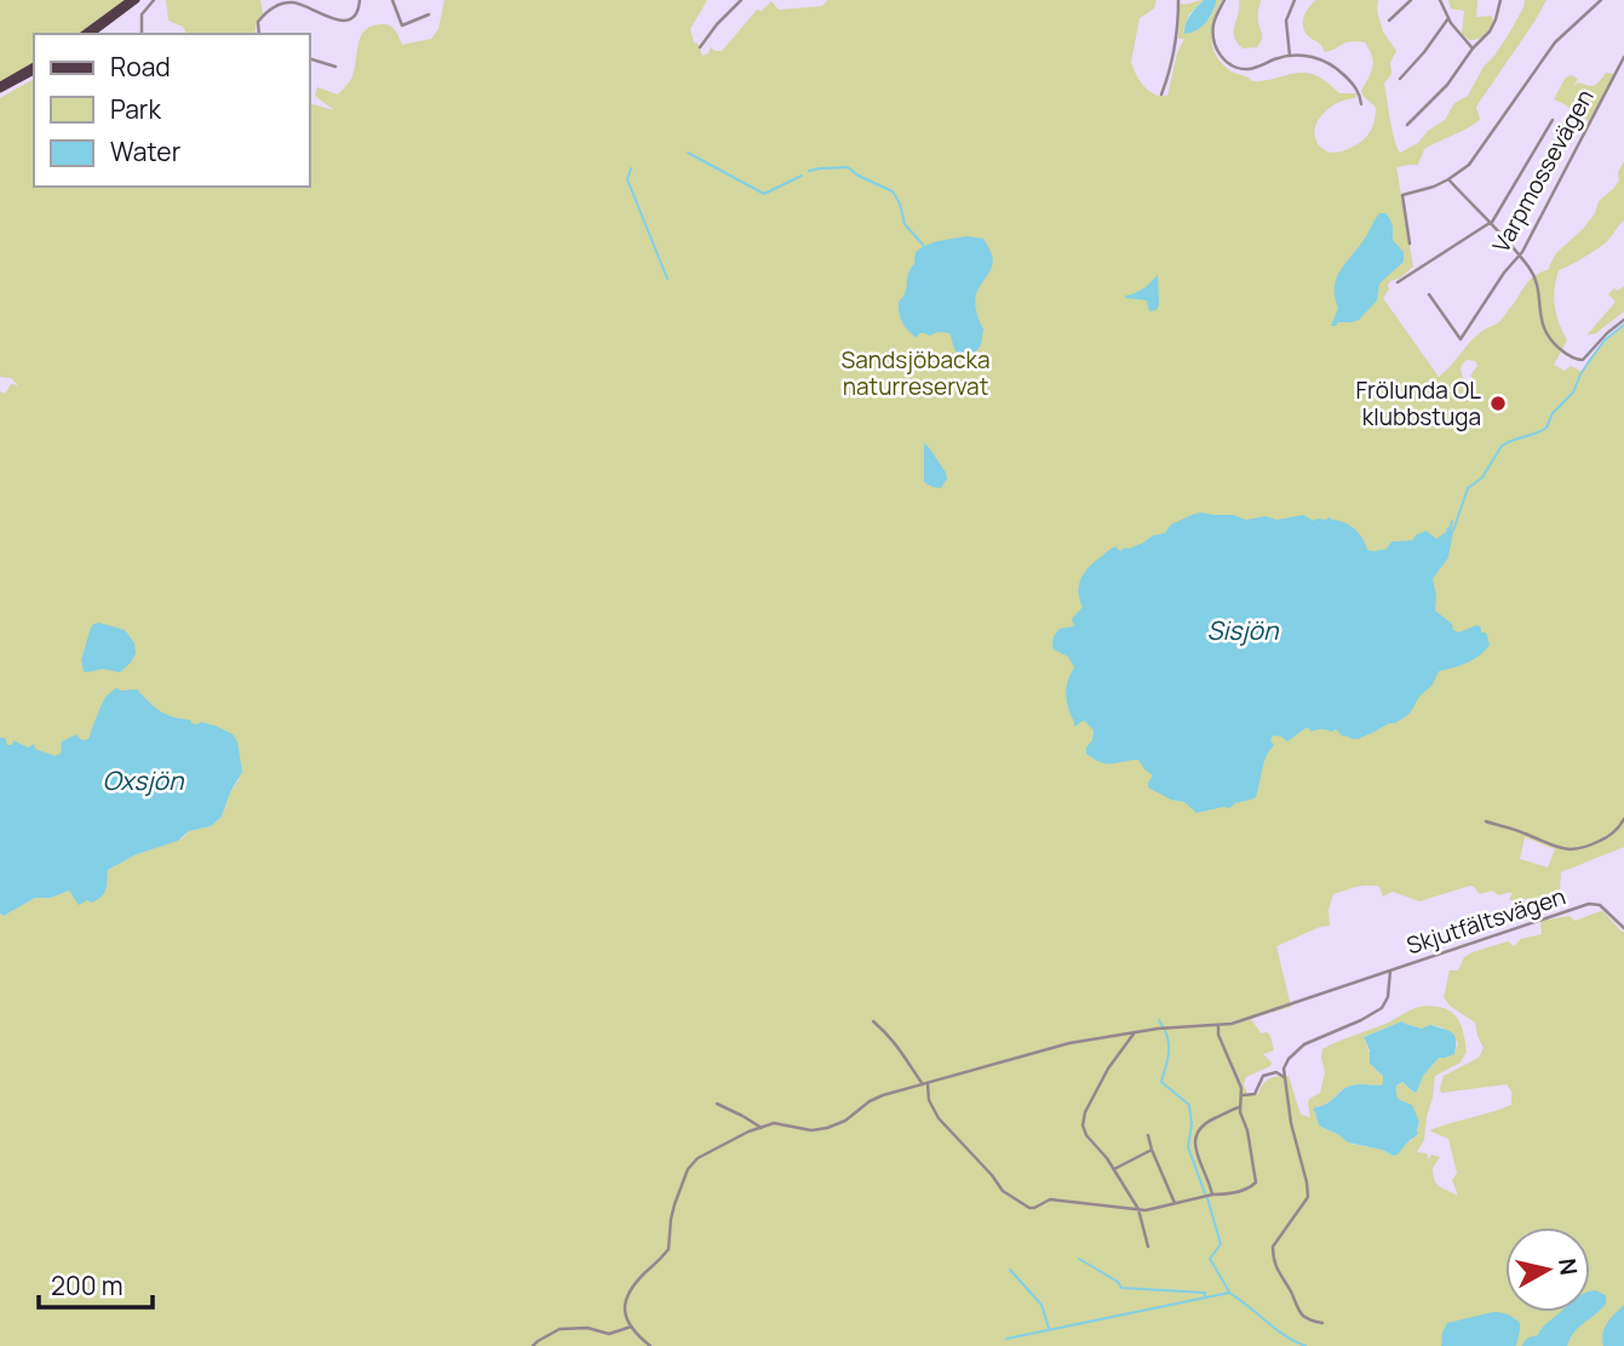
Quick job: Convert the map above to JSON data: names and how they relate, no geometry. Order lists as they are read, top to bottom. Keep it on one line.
{"streets":{"street":["Varpmossevägen","Skjutfältsvägen"]},"water":["Sisjön","Oxsjön"],"parks":["Sandsjöbacka naturreservat"],"places":["Frölunda OL klubbstuga"],"legend":["Road","Park","Water"],"scale_bar":"200 m","north":"right"}
